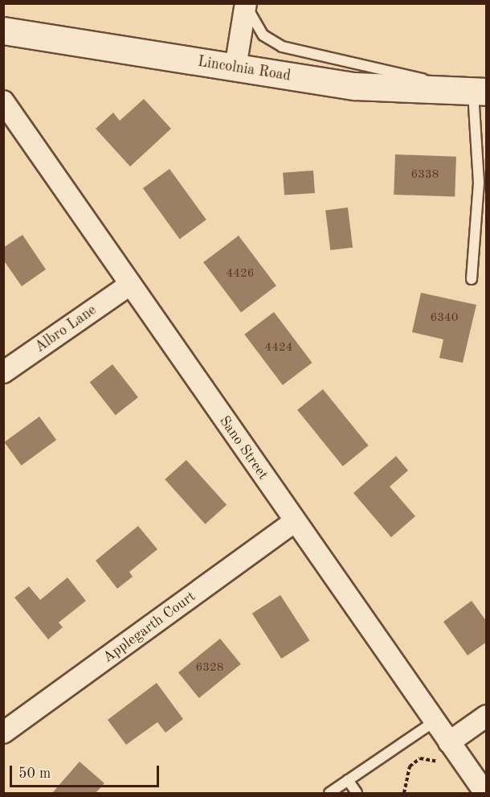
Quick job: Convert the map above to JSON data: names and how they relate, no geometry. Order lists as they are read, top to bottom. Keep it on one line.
{"streets":{"main road":["Lincolnia Road"],"street":["Albro Lane","Sano Street","Applegarth Court"]},"crossings":[["Albro Lane","Sano Street"],["Sano Street","Applegarth Court"]],"house_numbers":["6338","4426","6340","4424","6328"],"scale_bar":"50 m"}
